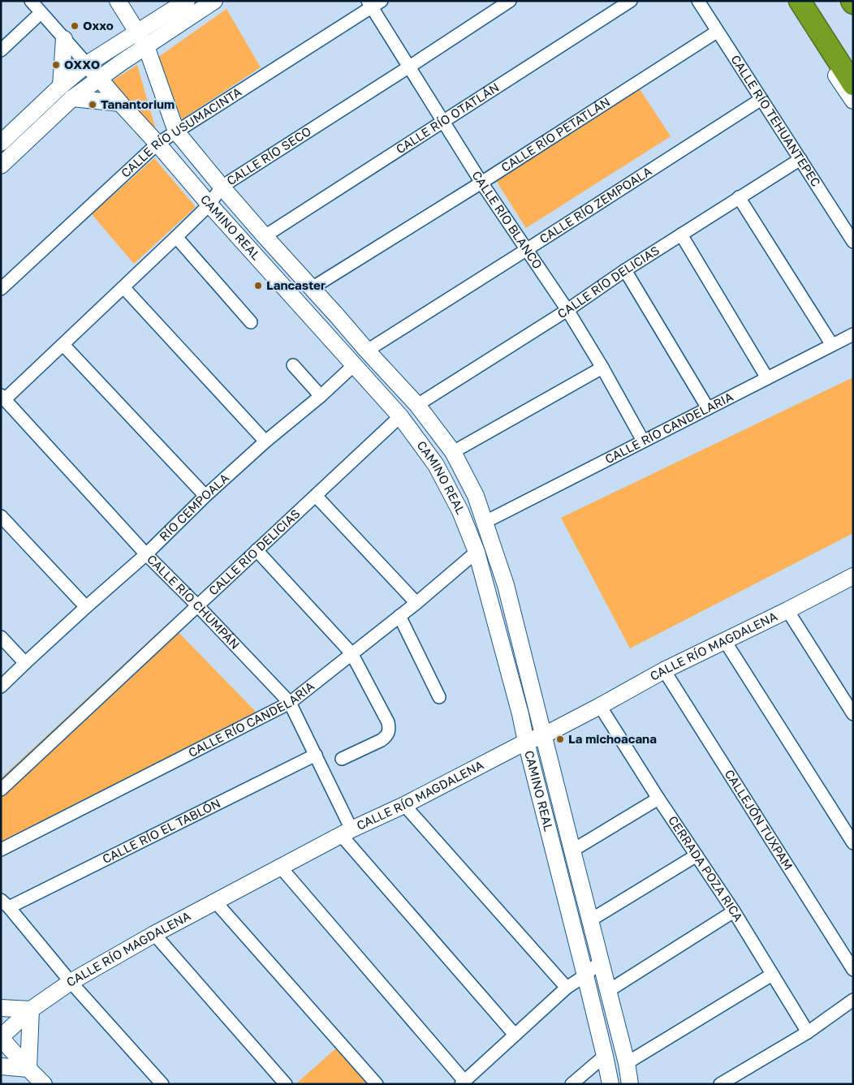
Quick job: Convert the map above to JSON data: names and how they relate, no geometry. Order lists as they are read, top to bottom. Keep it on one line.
{"streets":{"street":["CALLE RÍO OTATLÁN","CALLE RÍO TEHUANTEPEC","CALLE RÍO USUMACINTA","CALLE RÍO PETATLÁN","CALLE RÍO SECO","CALLE RÍO ZEMPOALA","CALLE RÍO BLANCO","CAMINO REAL","CALLE RÍO DELICIAS","CALLE RÍO CANDELARIA","RÍO CEMPOALA","CALLE RÍO CHUMPÁN","CALLE RÍO MAGDALENA","CALLEJÓN TUXPAM","CALLE RÍO EL TABLÓN","CERRADA POZA RICA"]},"crossings":[["CALLE RÍO OTATLÁN","CALLE RÍO BLANCO"],["CALLE RÍO OTATLÁN","CAMINO REAL"],["CALLE RÍO TEHUANTEPEC","CALLE RÍO PETATLÁN"],["CALLE RÍO TEHUANTEPEC","CALLE RÍO ZEMPOALA"],["CALLE RÍO TEHUANTEPEC","CALLE RÍO DELICIAS"],["CALLE RÍO USUMACINTA","CALLE RÍO BLANCO"],["CALLE RÍO USUMACINTA","CAMINO REAL"],["CALLE RÍO PETATLÁN","CALLE RÍO BLANCO"],["CALLE RÍO PETATLÁN","CAMINO REAL"],["CALLE RÍO SECO","CALLE RÍO BLANCO"],["CALLE RÍO SECO","CAMINO REAL"],["CALLE RÍO SECO","CALLE RÍO CHUMPÁN"],["CALLE RÍO ZEMPOALA","CALLE RÍO BLANCO"],["CALLE RÍO ZEMPOALA","CAMINO REAL"],["CALLE RÍO BLANCO","CALLE RÍO DELICIAS"],["CALLE RÍO BLANCO","CALLE RÍO CANDELARIA"],["CAMINO REAL","CALLE RÍO DELICIAS"],["CAMINO REAL","CALLE RÍO CANDELARIA"],["CAMINO REAL","RÍO CEMPOALA"],["CAMINO REAL","CALLE RÍO MAGDALENA"],["CALLE RÍO DELICIAS","CALLE RÍO CHUMPÁN"],["CALLE RÍO CANDELARIA","CALLE RÍO CHUMPÁN"],["RÍO CEMPOALA","CALLE RÍO CHUMPÁN"],["CALLE RÍO CHUMPÁN","CALLE RÍO MAGDALENA"],["CALLE RÍO CHUMPÁN","CALLE RÍO EL TABLÓN"],["CALLE RÍO MAGDALENA","CALLEJÓN TUXPAM"],["CALLE RÍO MAGDALENA","CERRADA POZA RICA"]],"places":["Oxxo","OXXO","Tanantorium","Lancaster","La michoacana"]}
